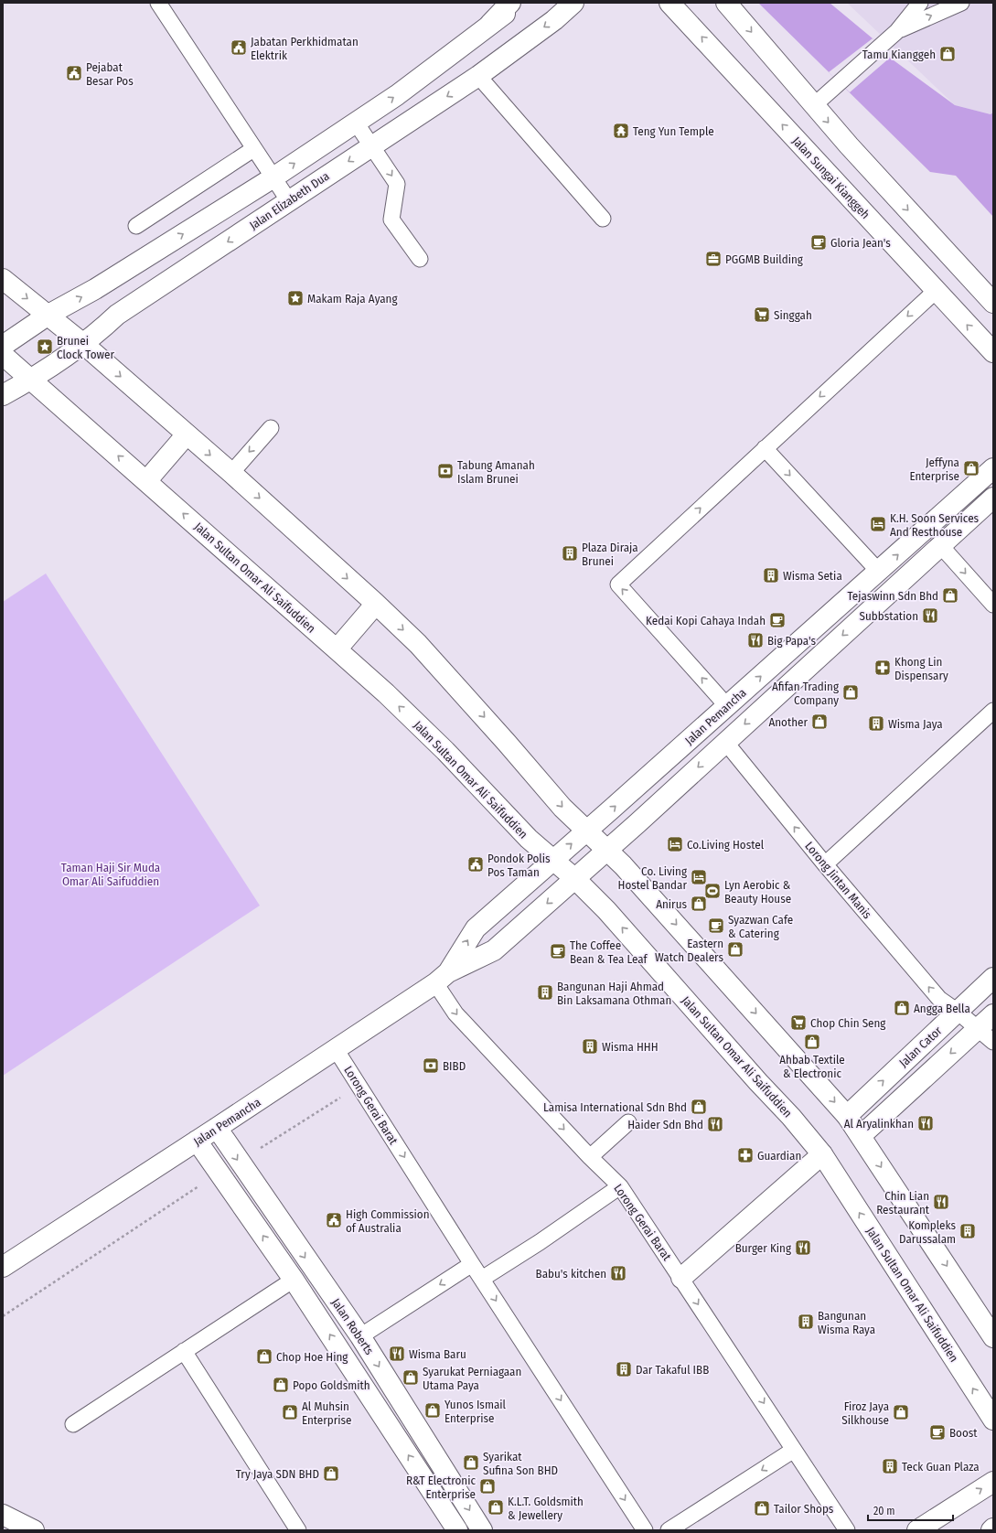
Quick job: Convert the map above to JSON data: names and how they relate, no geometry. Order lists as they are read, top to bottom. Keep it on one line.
{"streets":{"street":["Jalan Sungai Kianggeh","Jalan Elizabeth Dua","Jalan Sultan Omar Ali Saifuddien","Jalan Pemancha","Jalan Cator","Jalan Roberts"],"lane":["Lorong Jintan Manis","Lorong Gerai Barat"]},"crossings":[["Jalan Elizabeth Dua","Jalan Sultan Omar Ali Saifuddien"],["Jalan Sultan Omar Ali Saifuddien","Jalan Pemancha"],["Jalan Pemancha","Lorong Jintan Manis"],["Jalan Pemancha","Lorong Gerai Barat"],["Jalan Pemancha","Jalan Roberts"],["Lorong Jintan Manis","Jalan Cator"]],"one_way":["Lorong Jintan Manis","Lorong Gerai Barat"],"parks":["Taman Haji Sir Muda Omar Ali Saifuddien"],"places":{"public building":["Jabatan Perkhidmatan Elektrik","Pejabat Besar Pos","Pondok Polis Pos Taman","High Commission of Australia"],"shop":["Tamu Kianggeh","Jeffyna Enterprise","Tejaswinn Sdn Bhd","Afifan Trading Company","Another","Anirus","Eastern Watch Dealers","Angga Bella","Ahbab Textile & Electronic","Lamisa International Sdn Bhd","Chop Hoe Hing","Syarukat Perniagaan Utama Paya","Popo Goldsmith","Yunos Ismail Enterprise","Al Muhsin Enterprise","Firoz Jaya Silkhouse","Syarikat Sufina Son BHD","Try Jaya SDN BHD","R&T Electronic Enterprise","K.L.T. Goldsmith & Jewellery","Tailor Shops"],"temple":["Teng Yun Temple"],"cafe":["Gloria Jean's","Kedai Kopi Cahaya Indah","Syazwan Cafe & Catering","The Coffee Bean & Tea Leaf","Boost"],"office":["PGGMB Building"],"place":["Makam Raja Ayang","Brunei Clock Tower"],"supermarket":["Singgah","Chop Chin Seng"],"bank":["Tabung Amanah Islam Brunei","BIBD"],"hotel":["K.H. Soon Services And Resthouse","Co.Living Hostel","Co. Living Hostel Bandar"],"building":["Plaza Diraja Brunei","Wisma Setia","Wisma Jaya","Bangunan Haji Ahmad Bin Laksamana Othman","Wisma HHH","Kompleks Darussalam","Bangunan Wisma Raya","Dar Takaful IBB","Teck Guan Plaza"],"restaurant":["Subbstation","Big Papa's","Al Aryalinkhan","Haider Sdn Bhd","Chin Lian Restaurant","Burger King","Babu's kitchen","Wisma Baru"],"pharmacy":["Khong Lin Dispensary","Guardian"],"sports":["Lyn Aerobic & Beauty House"]},"scale_bar":"20 m"}
